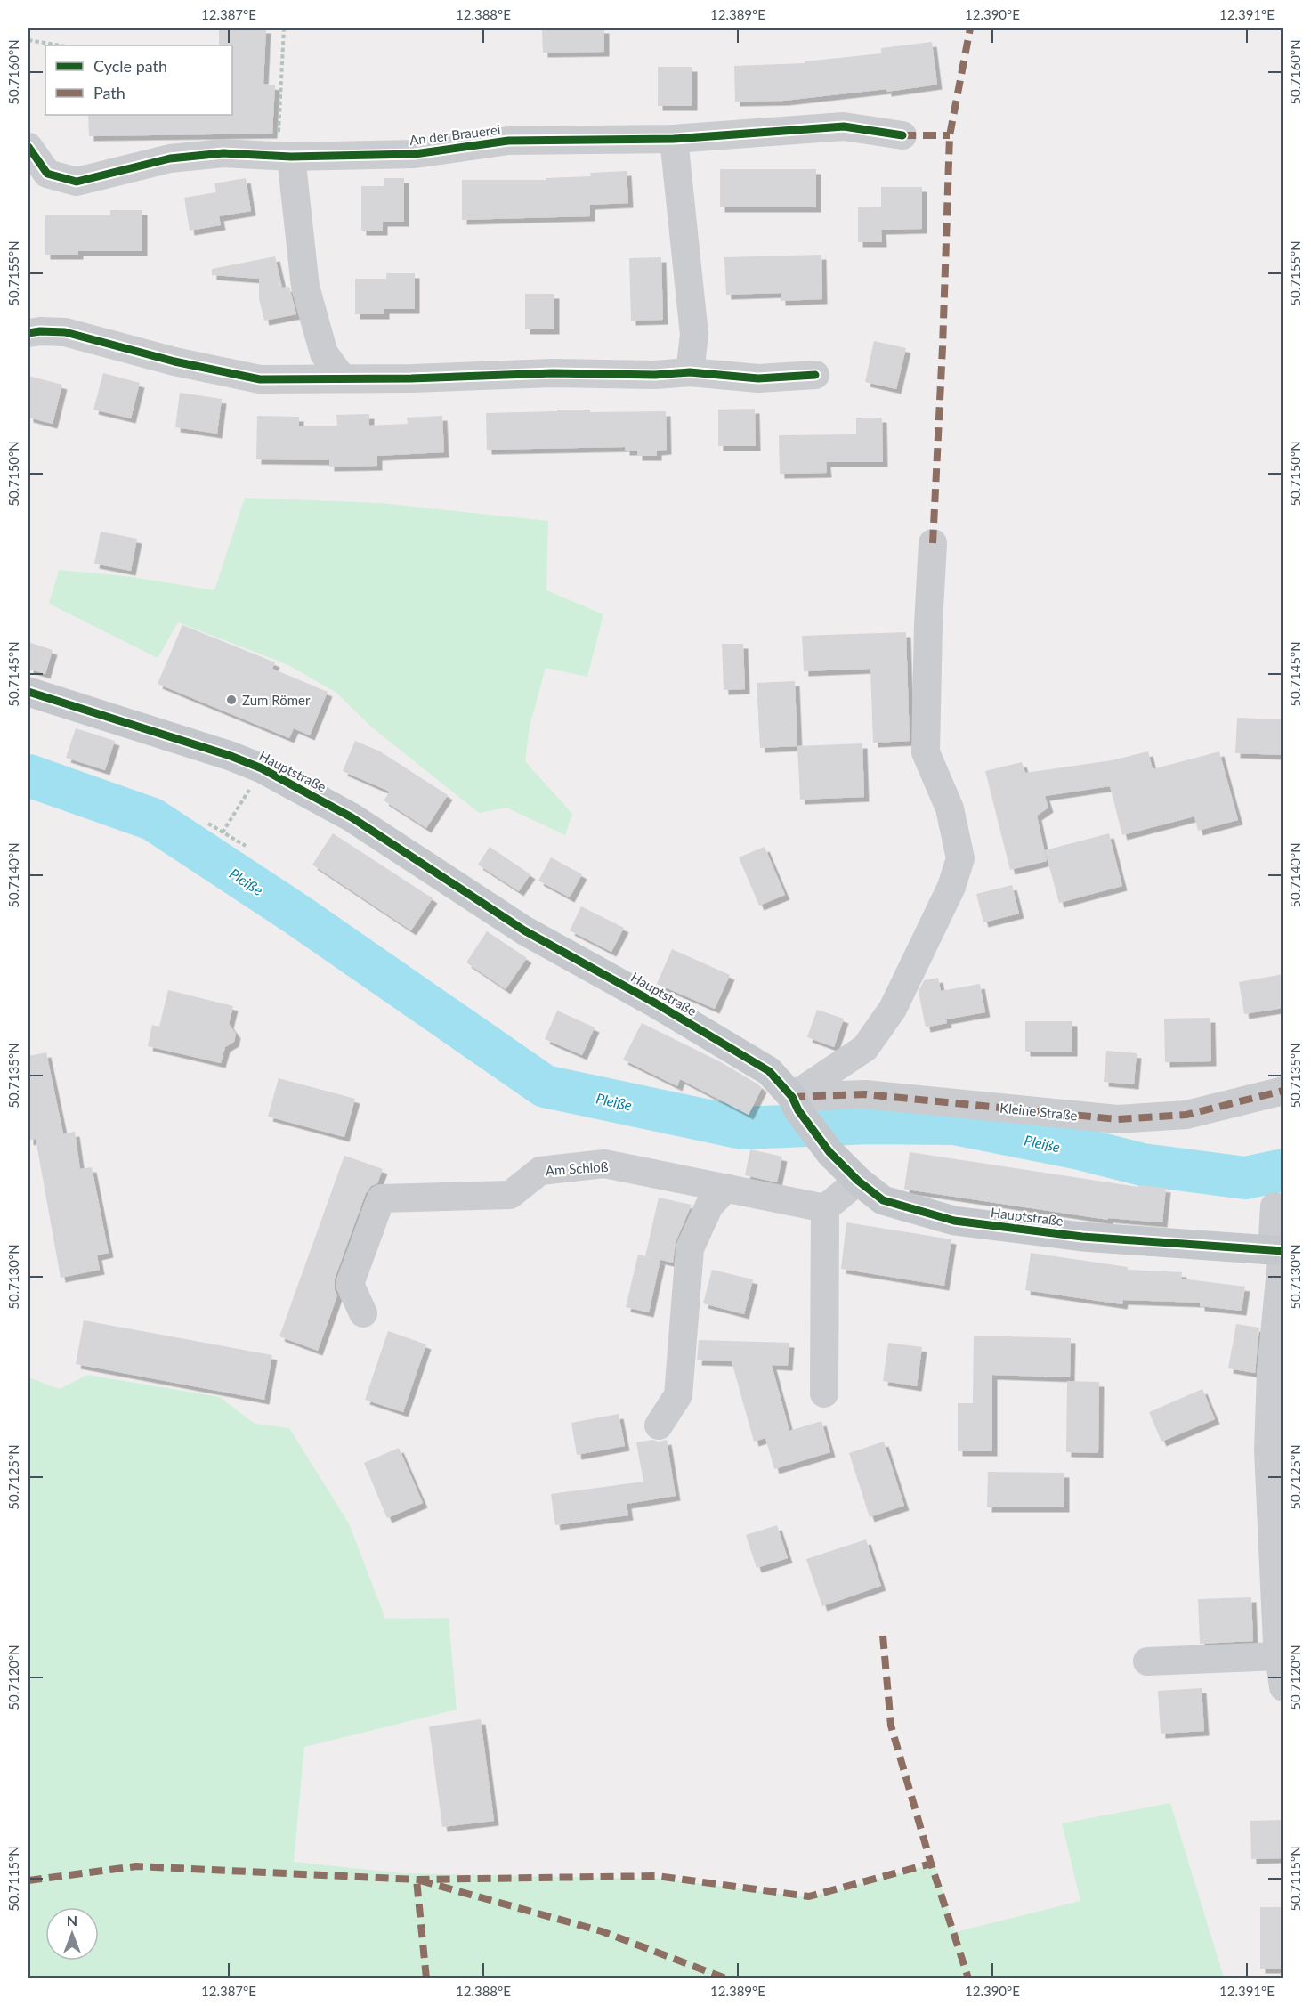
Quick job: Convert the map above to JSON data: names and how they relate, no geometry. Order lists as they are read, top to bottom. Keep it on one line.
{"streets":{"main road":["Hauptstraße"],"street":["An der Brauerei","Kleine Straße","Am Schloß"]},"crossings":[["Hauptstraße","Kleine Straße"]],"water":["Pleiße"],"places":["Zum Römer"],"legend":["Cycle path","Path"],"north":"top","coordinates":["12.387°E","12.388°E","12.389°E","12.390°E","12.391°E","50.7160°N","50.7155°N","50.7150°N","50.7145°N","50.7140°N","50.7135°N","50.7130°N","50.7125°N","50.7120°N","50.7115°N"]}
